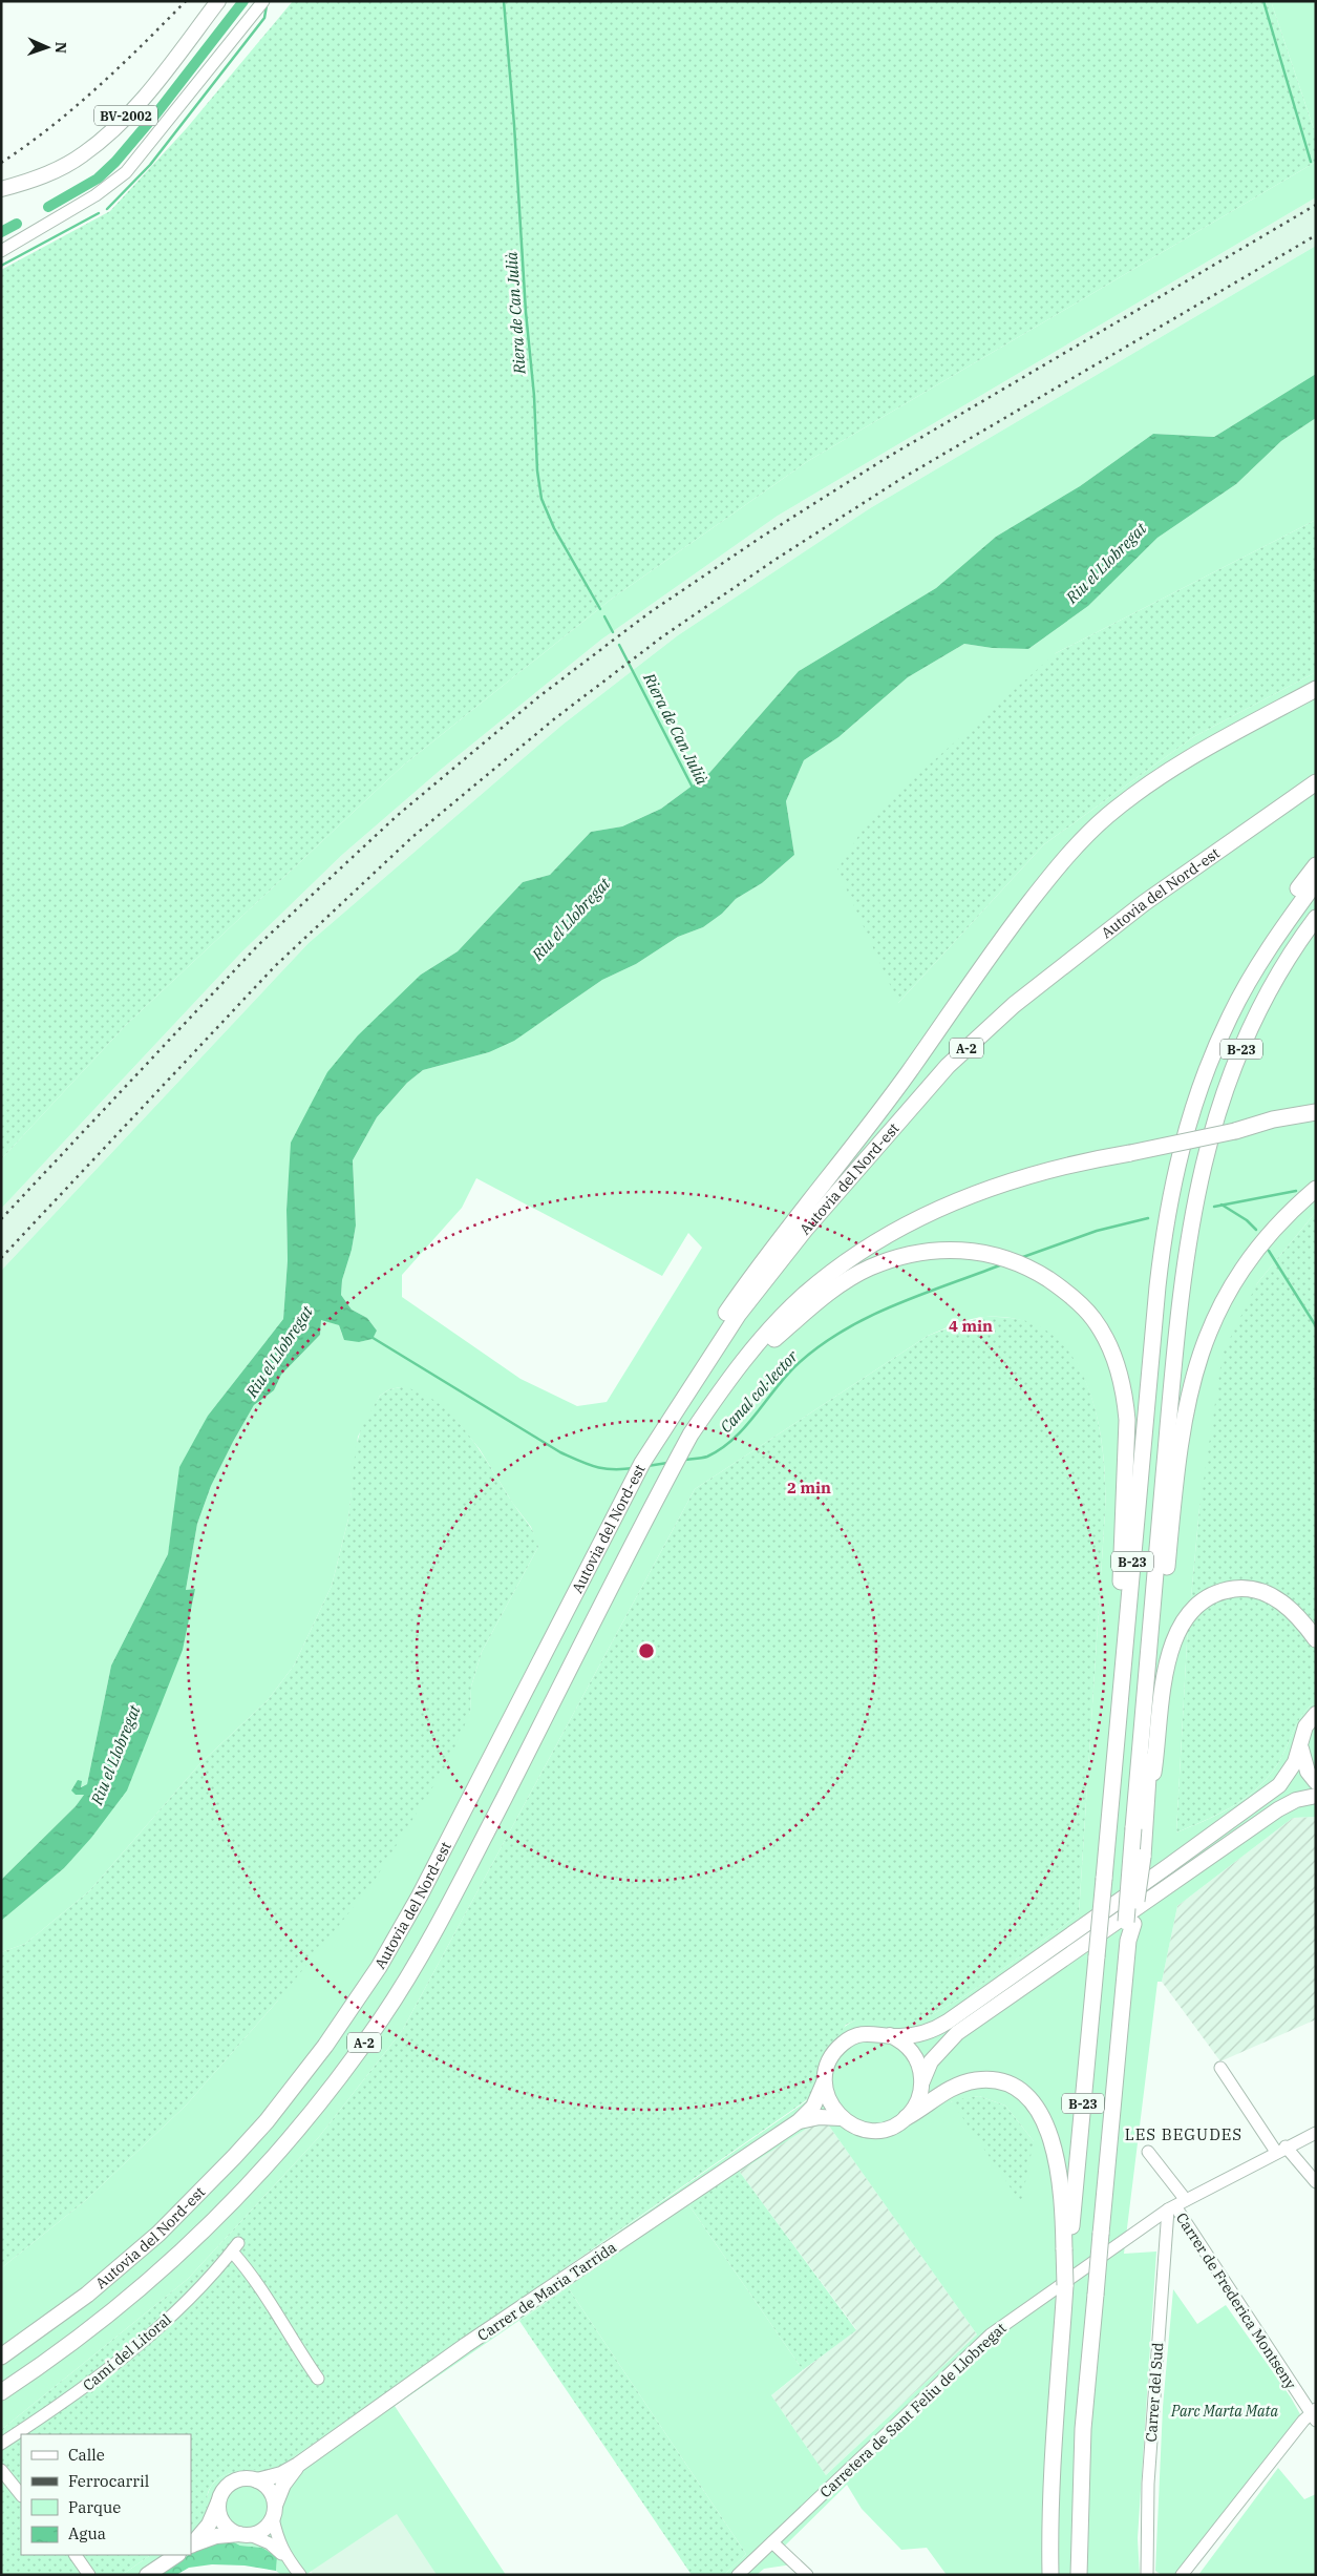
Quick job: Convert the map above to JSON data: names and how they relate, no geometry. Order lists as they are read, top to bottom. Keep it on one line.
{"streets":{"highway":["Autovia del Nord-est","A-2","B-23"],"main road":["BV-2002","Carrer de Maria Tarrida"],"street":["Carrer de Frederica Montseny","Camí del Litoral","Carrer del Sud","Carretera de Sant Feliu de Llobregat"]},"crossings":[["Autovia del Nord-est","A-2"],["Carrer de Frederica Montseny","Carrer del Sud"],["Carrer de Frederica Montseny","Carretera de Sant Feliu de Llobregat"],["Carrer del Sud","Carretera de Sant Feliu de Llobregat"]],"districts":["LES BEGUDES"],"water":["Riera de Can Julià","Riu el Llobregat","Canal col·lector"],"parks":["Parc Marta Mata"],"legend":["Calle","Ferrocarril","Parque","Agua"],"north":"right","rings":["4 min","2 min"]}
